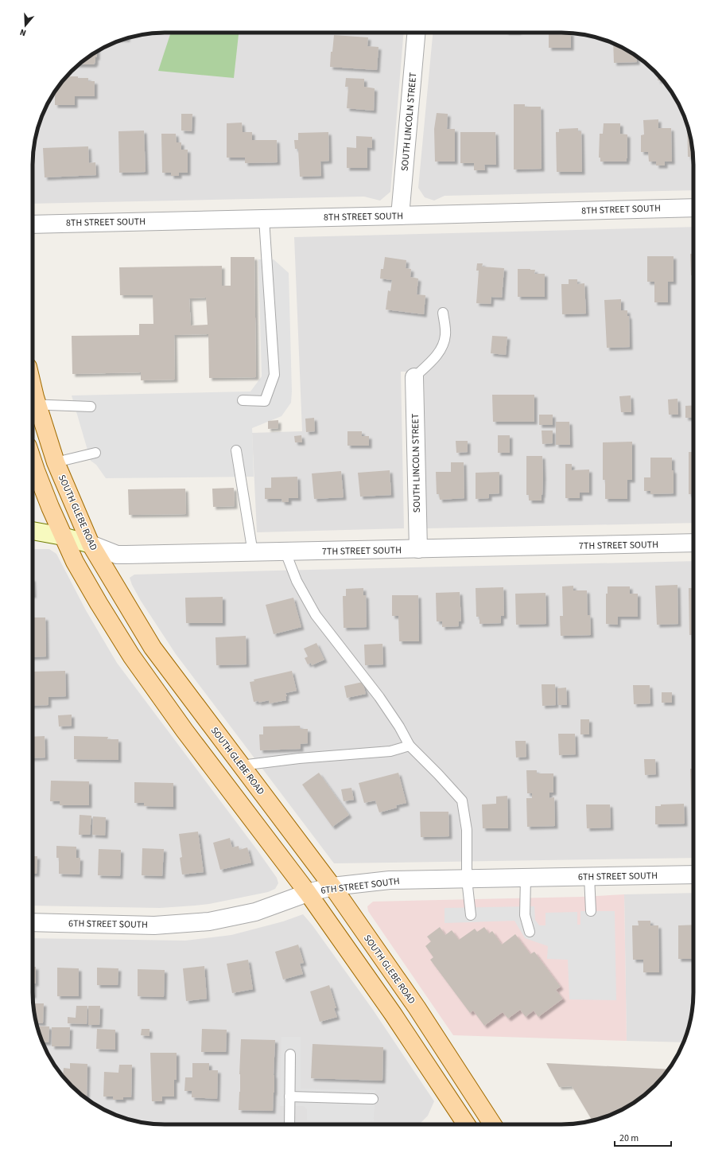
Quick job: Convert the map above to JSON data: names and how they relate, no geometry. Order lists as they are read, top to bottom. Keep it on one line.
{"streets":{"main road":["SOUTH GLEBE ROAD"],"street":["SOUTH LINCOLN STREET","8TH STREET SOUTH","7TH STREET SOUTH","6TH STREET SOUTH"]},"crossings":[["SOUTH LINCOLN STREET","8TH STREET SOUTH"],["SOUTH LINCOLN STREET","7TH STREET SOUTH"],["SOUTH GLEBE ROAD","7TH STREET SOUTH"],["SOUTH GLEBE ROAD","6TH STREET SOUTH"]],"scale_bar":"20 m","north":"bottom"}
